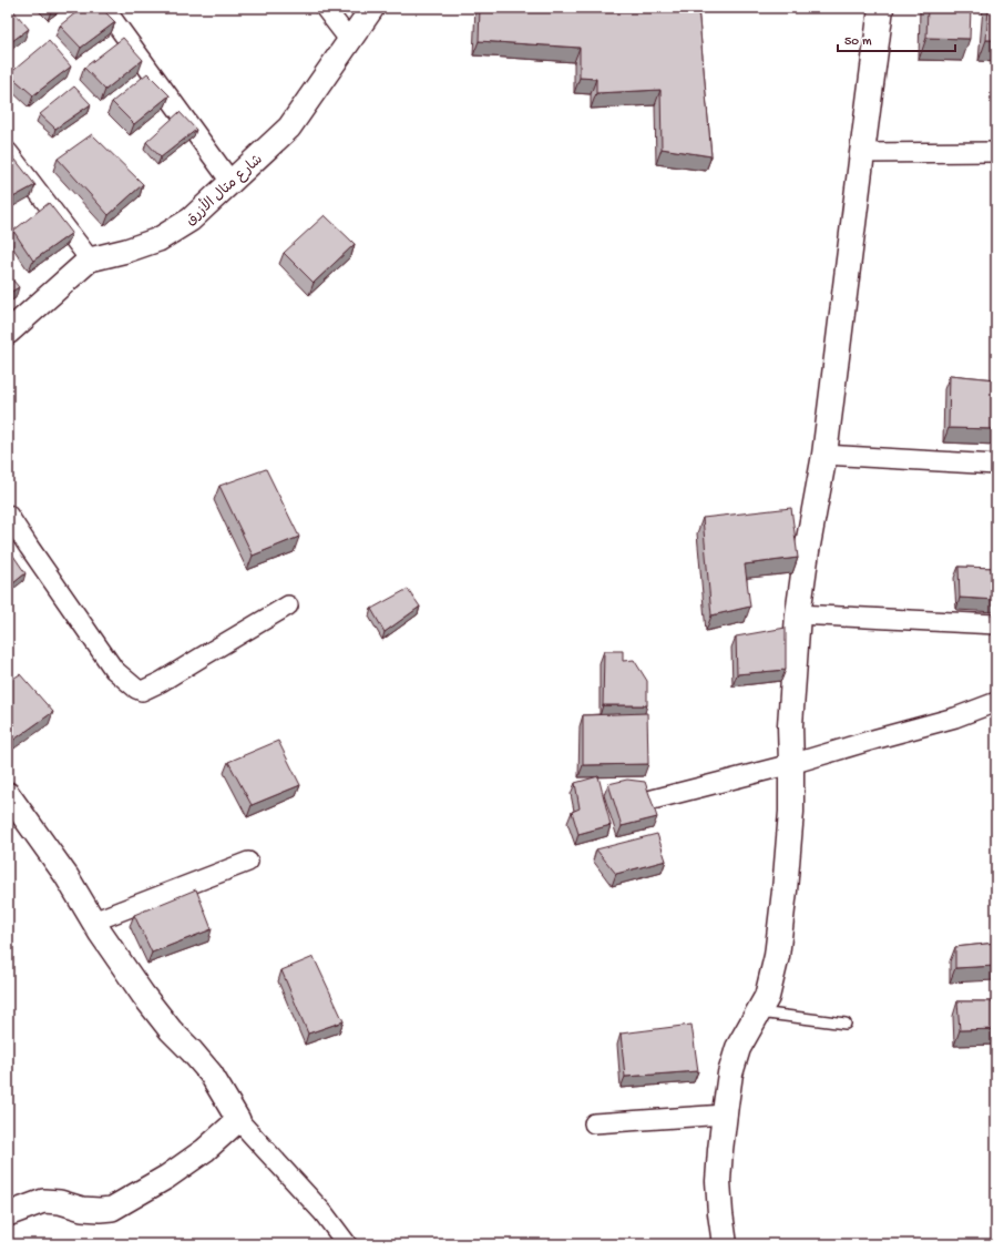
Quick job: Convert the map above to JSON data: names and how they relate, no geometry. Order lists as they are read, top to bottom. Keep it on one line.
{"streets":{"street":["شارع متال الأزرق"]},"scale_bar":"50 m"}
